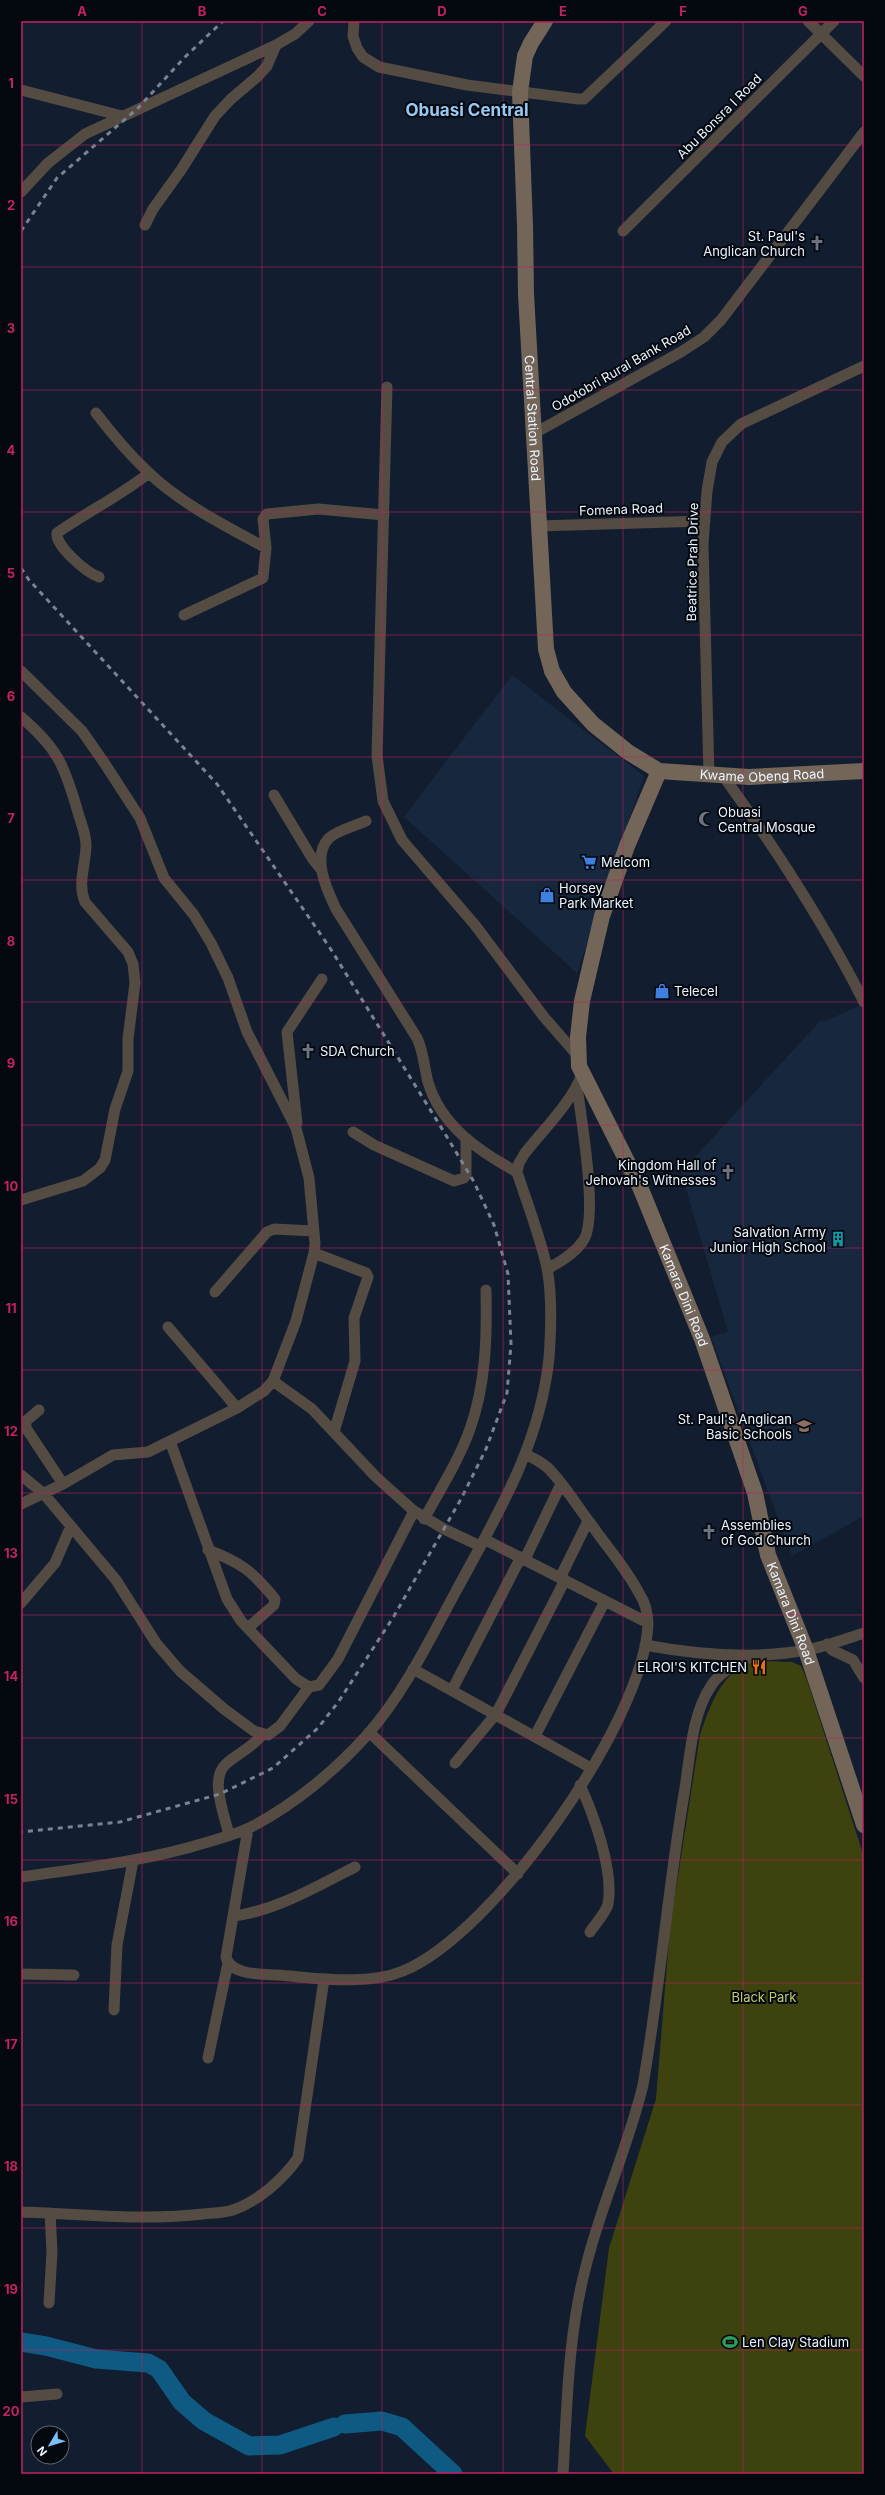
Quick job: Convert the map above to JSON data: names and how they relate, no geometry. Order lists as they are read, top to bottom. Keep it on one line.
{"streets":{"street":["Abu Bonsra I Road","Odotobri Rural Bank Road","Central Station Road","Fomena Road","Beatrice Prah Drive","Kwame Obeng Road","Kamara Dini Road"]},"crossings":[["Odotobri Rural Bank Road","Central Station Road"],["Central Station Road","Fomena Road"],["Central Station Road","Kwame Obeng Road"],["Central Station Road","Kamara Dini Road"],["Fomena Road","Beatrice Prah Drive"],["Beatrice Prah Drive","Kwame Obeng Road"],["Kwame Obeng Road","Kamara Dini Road"]],"districts":["Obuasi Central"],"parks":["Black Park"],"places":{"church":["St. Paul's Anglican Church","SDA Church","Kingdom Hall of Jehovah's Witnesses","Assemblies of God Church"],"mosque":["Obuasi Central Mosque"],"supermarket":["Melcom"],"shop":["Horsey Park Market","Telecel"],"building":["Salvation Army Junior High School"],"school or university":["St. Paul's Anglican Basic Schools"],"restaurant":["ELROI'S KITCHEN"],"sports":["Len Clay Stadium"]},"north":"bottom left","grid":{"columns":["A","B","C","D","E","F","G"],"rows":["1","2","3","4","5","6","7","8","9","10","11","12","13","14","15","16","17","18","19","20"]}}
